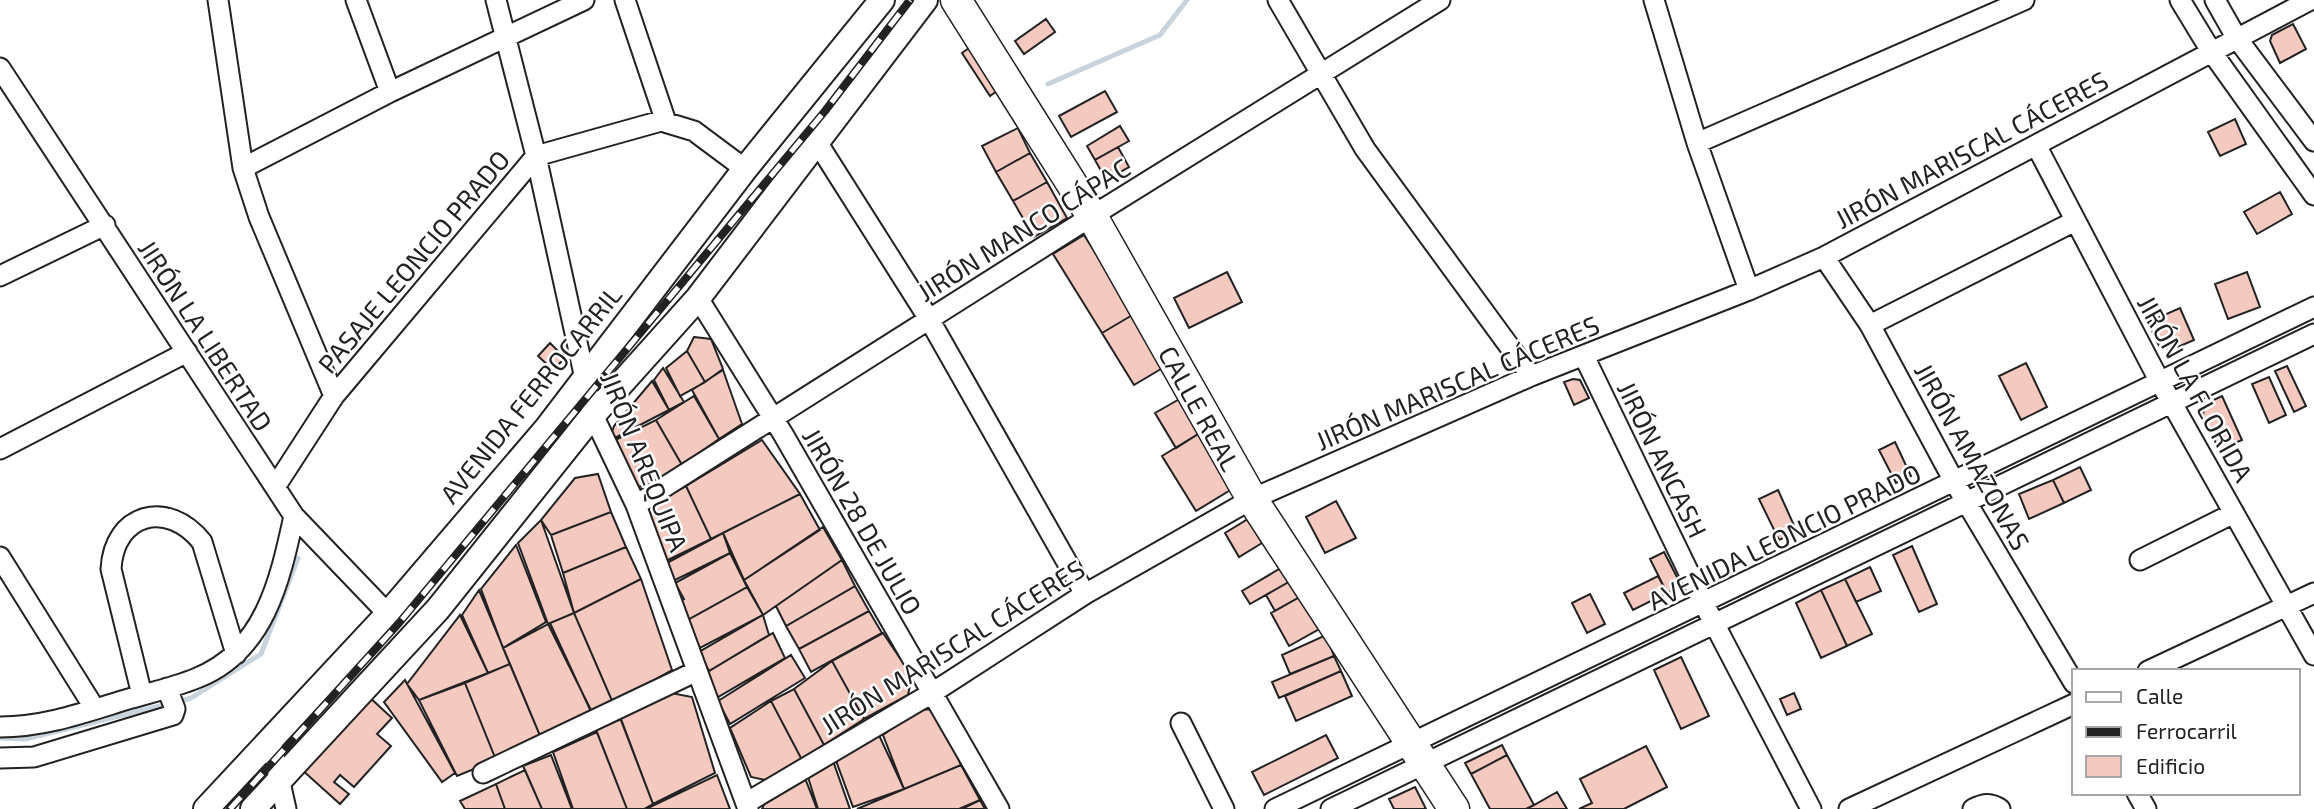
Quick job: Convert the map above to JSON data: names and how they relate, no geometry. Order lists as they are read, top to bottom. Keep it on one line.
{"streets":{"highway":["CALLE REAL"],"main road":["AVENIDA FERROCARRIL"],"street":["JIRÓN MARISCAL CÁCERES","JIRÓN MANCO CÁPAC","PASAJE LEONCIO PRADO","JIRÓN LA LIBERTAD","JIRÓN LA FLORIDA","JIRÓN AMAZONAS","JIRÓN ANCASH","JIRÓN AREQUIPA","JIRÓN 28 DE JULIO","AVENIDA LEONCIO PRADO"]},"crossings":[["JIRÓN MARISCAL CÁCERES","JIRÓN LA FLORIDA"],["JIRÓN MARISCAL CÁCERES","CALLE REAL"],["JIRÓN MARISCAL CÁCERES","JIRÓN AMAZONAS"],["JIRÓN MARISCAL CÁCERES","JIRÓN ANCASH"],["JIRÓN MARISCAL CÁCERES","JIRÓN AREQUIPA"],["JIRÓN MARISCAL CÁCERES","JIRÓN 28 DE JULIO"],["JIRÓN MANCO CÁPAC","CALLE REAL"],["JIRÓN MANCO CÁPAC","JIRÓN AREQUIPA"],["JIRÓN MANCO CÁPAC","JIRÓN 28 DE JULIO"],["PASAJE LEONCIO PRADO","JIRÓN LA LIBERTAD"],["PASAJE LEONCIO PRADO","JIRÓN AREQUIPA"],["JIRÓN LA LIBERTAD","AVENIDA FERROCARRIL"],["JIRÓN LA FLORIDA","AVENIDA LEONCIO PRADO"],["AVENIDA FERROCARRIL","JIRÓN AREQUIPA"],["CALLE REAL","AVENIDA LEONCIO PRADO"],["JIRÓN AMAZONAS","AVENIDA LEONCIO PRADO"],["JIRÓN ANCASH","AVENIDA LEONCIO PRADO"]],"legend":["Calle","Ferrocarril","Edificio"]}
